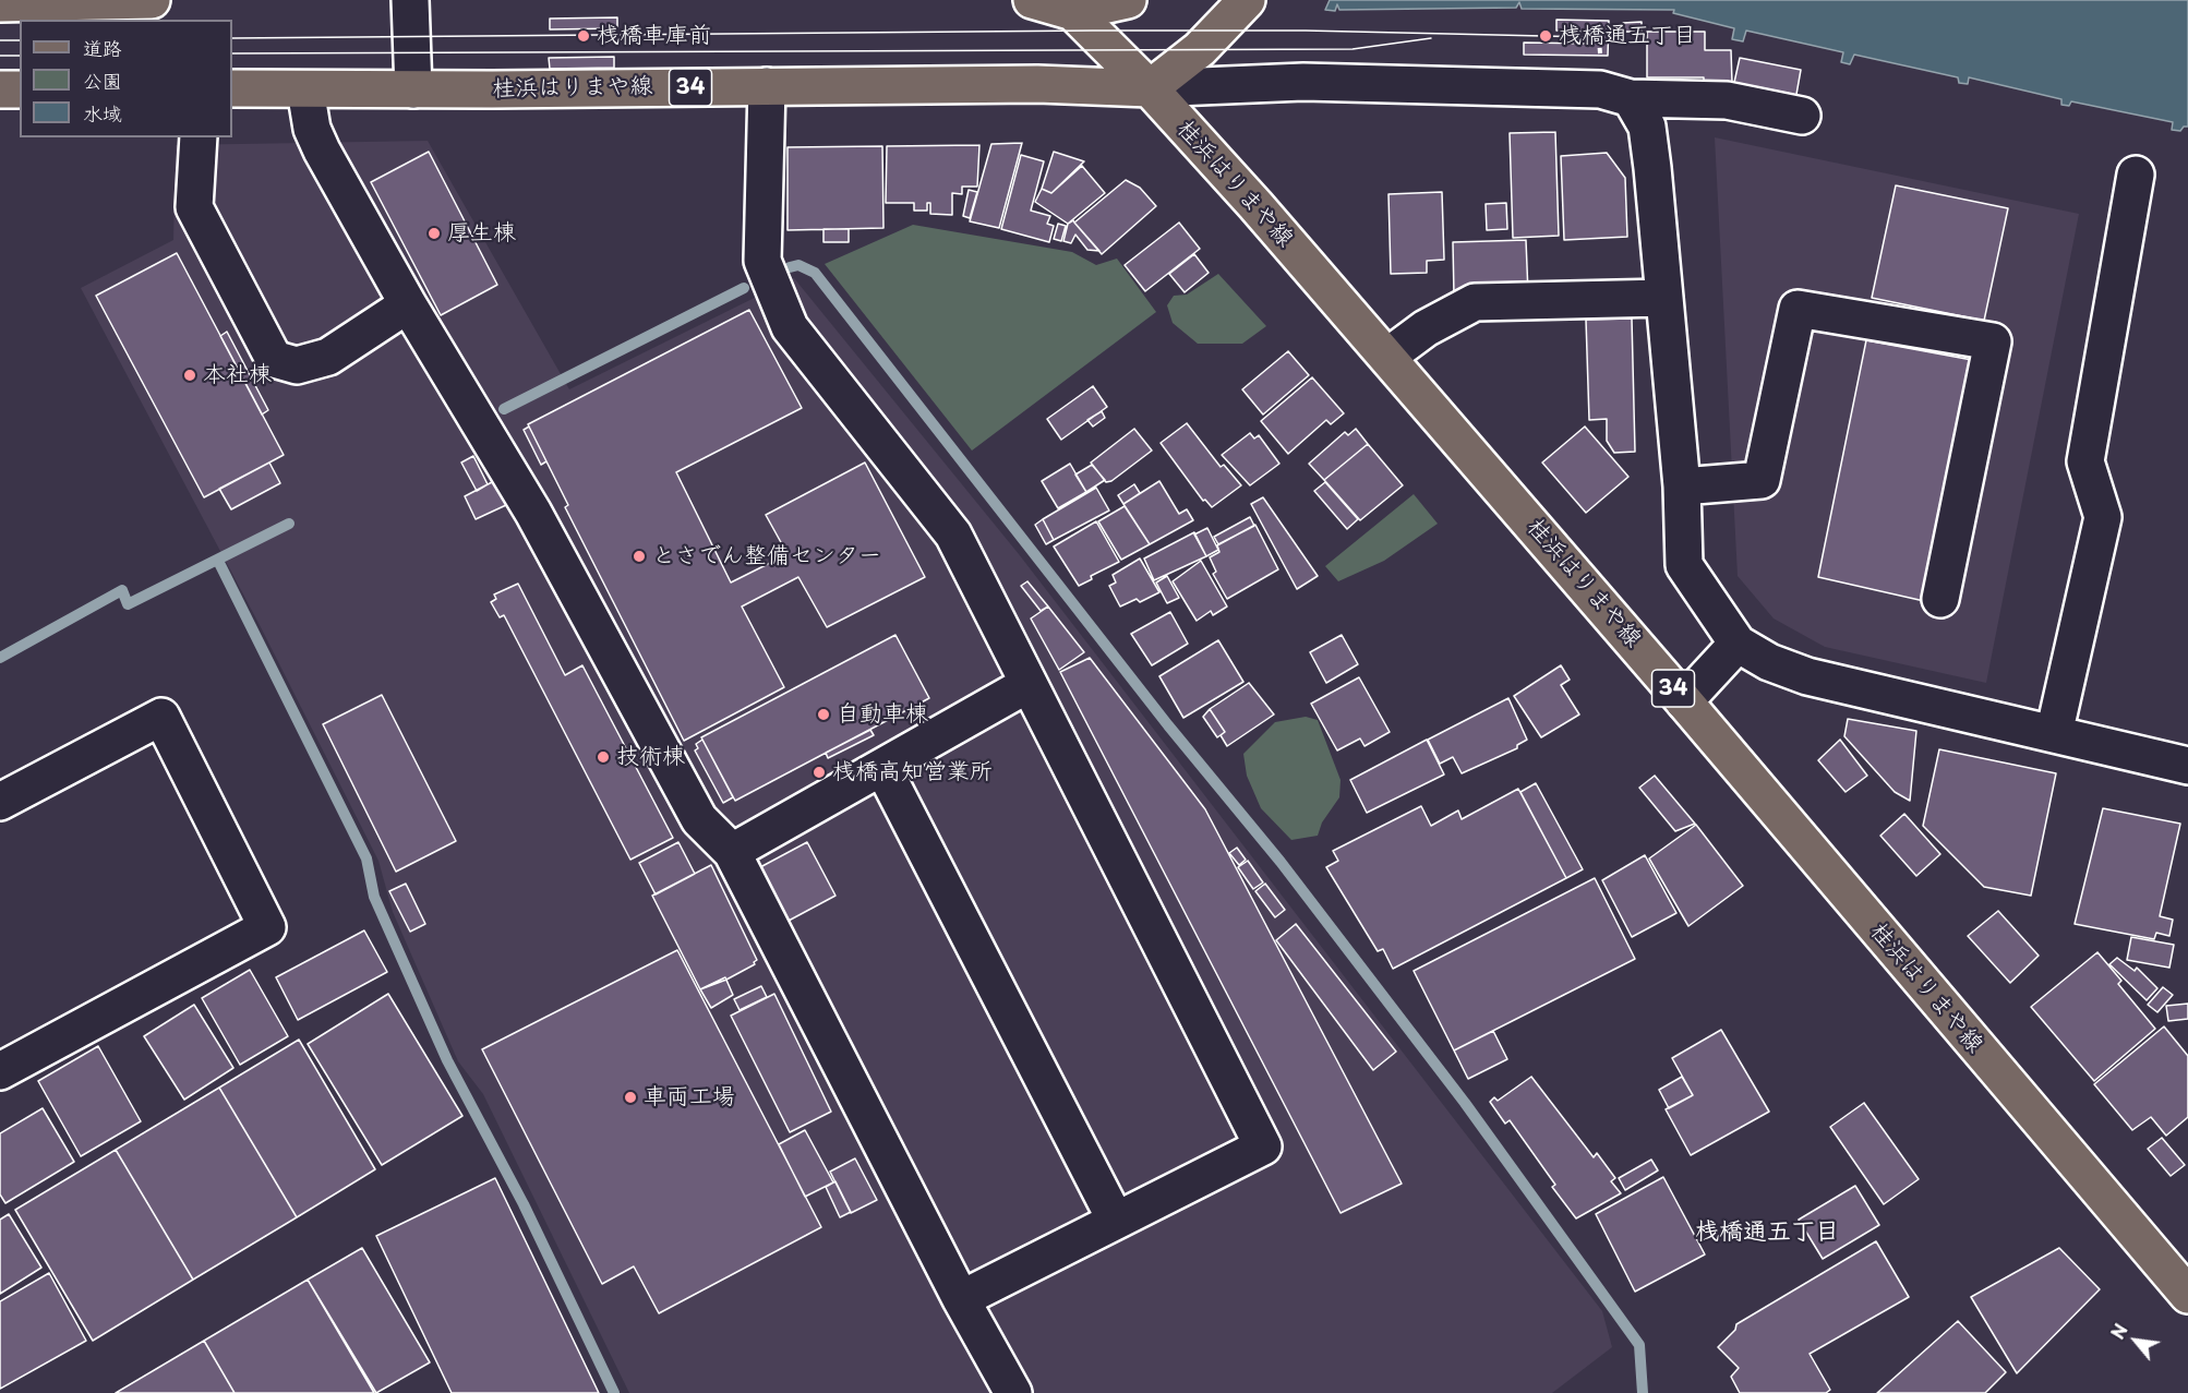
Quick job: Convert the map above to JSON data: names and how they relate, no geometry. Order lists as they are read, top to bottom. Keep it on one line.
{"streets":{"main road":["34","桂浜はりまや線"]},"districts":["桟橋通五丁目"],"places":["桟橋車庫前","桟橋通五丁目","厚生棟","本社棟","とさでん整備センター","自動車棟","技術棟","桟橋高知営業所","車両工場"],"legend":["道路","公園","水域"],"north":"top left"}
